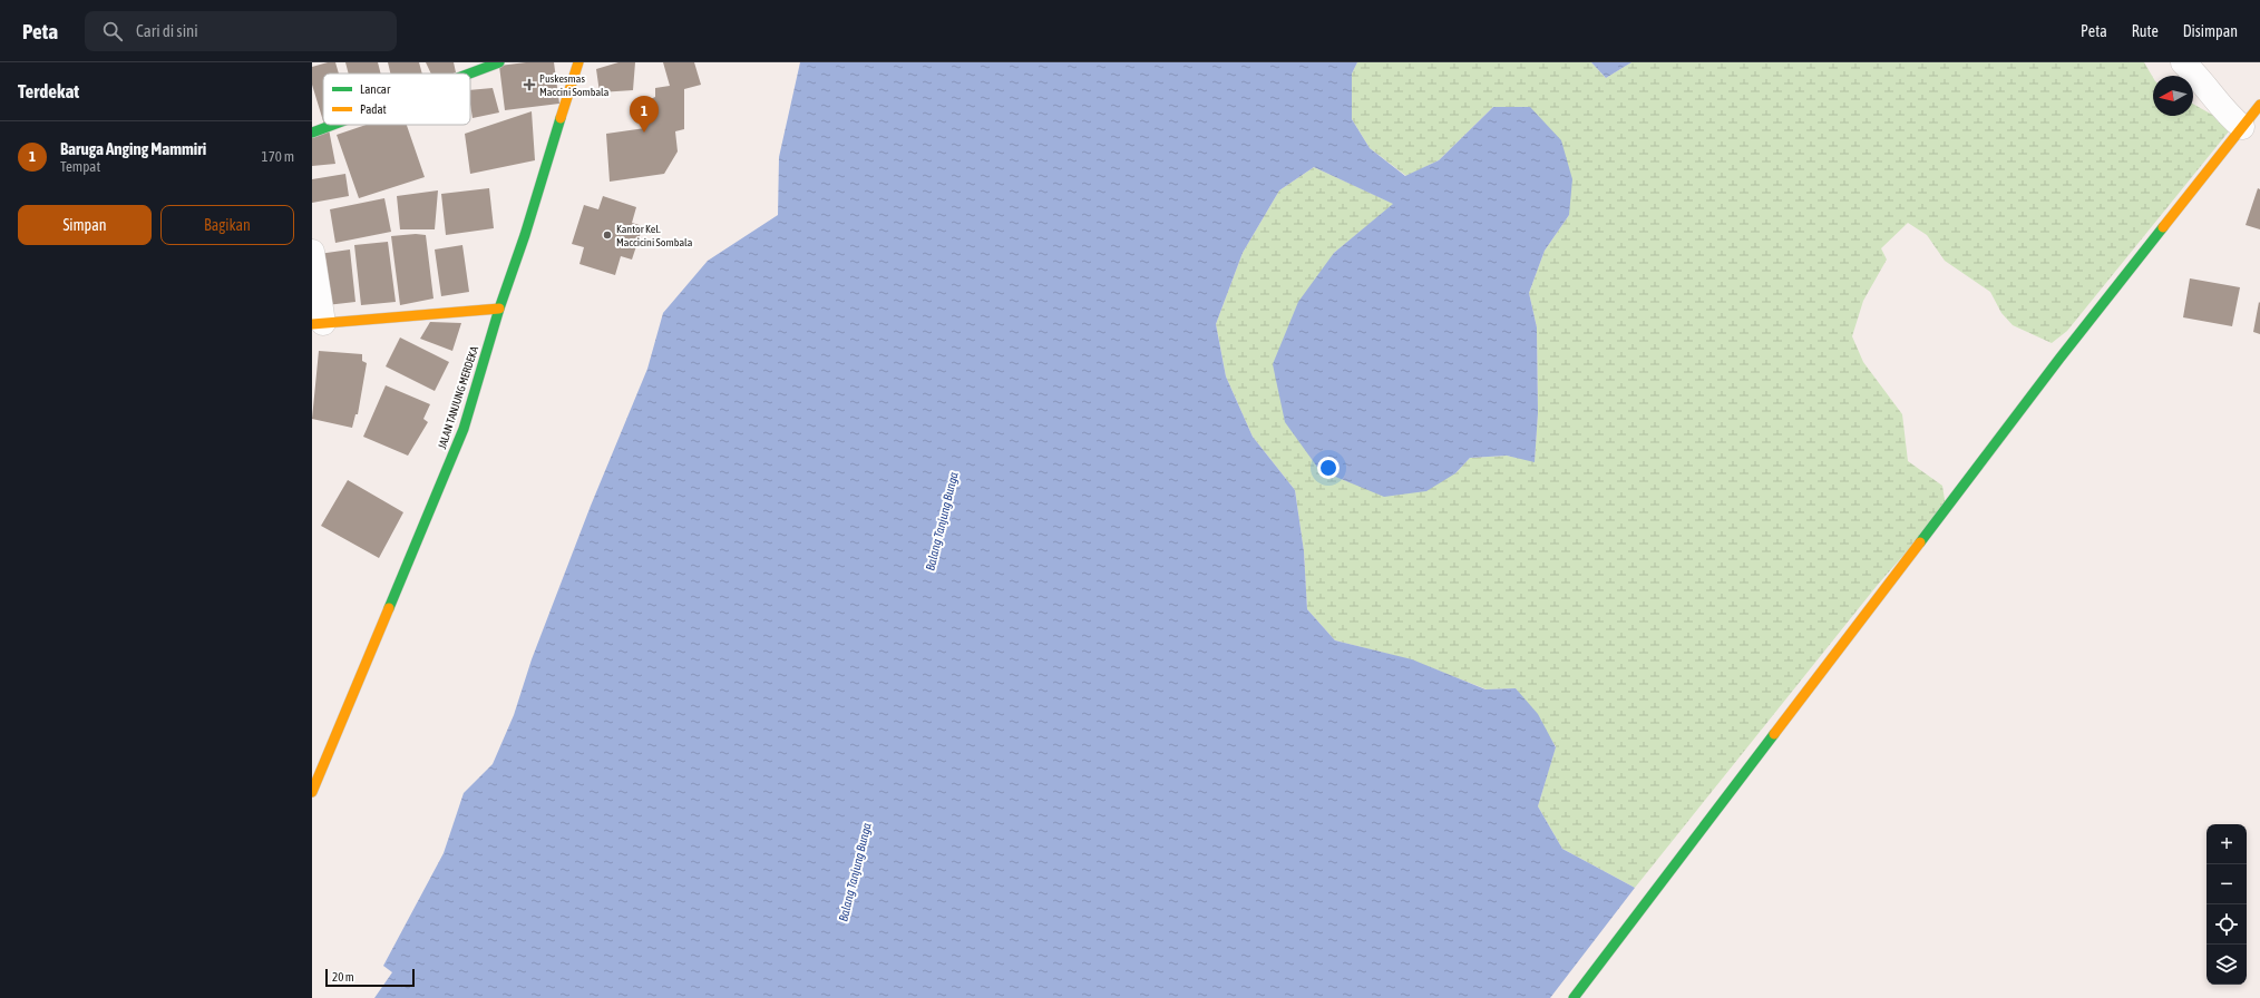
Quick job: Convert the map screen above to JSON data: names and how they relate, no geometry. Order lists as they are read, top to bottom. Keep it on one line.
{"streets":{"street":["JALAN TANJUNG MERDEKA"]},"water":["Balang Tanjung Bunga"],"places":{"health":["Puskesmas Maccini Sombala"],"other":["Kantor Kel. Maccicini Sombala"]},"legend":["Lancar","Padat"],"scale_bar":"20 m","north":"left","page":{"header":"Peta","search":"Cari di sini","nav":["Peta","Rute","Disimpan"],"heading":"Terdekat","pins":"1","list":[{"mark":"1","name":"Baruga Anging Mammiri","note":"Tempat","value":"170 m"}],"buttons":["Simpan","Bagikan"],"map_buttons":["+","−"],"scale":"20 m"}}
